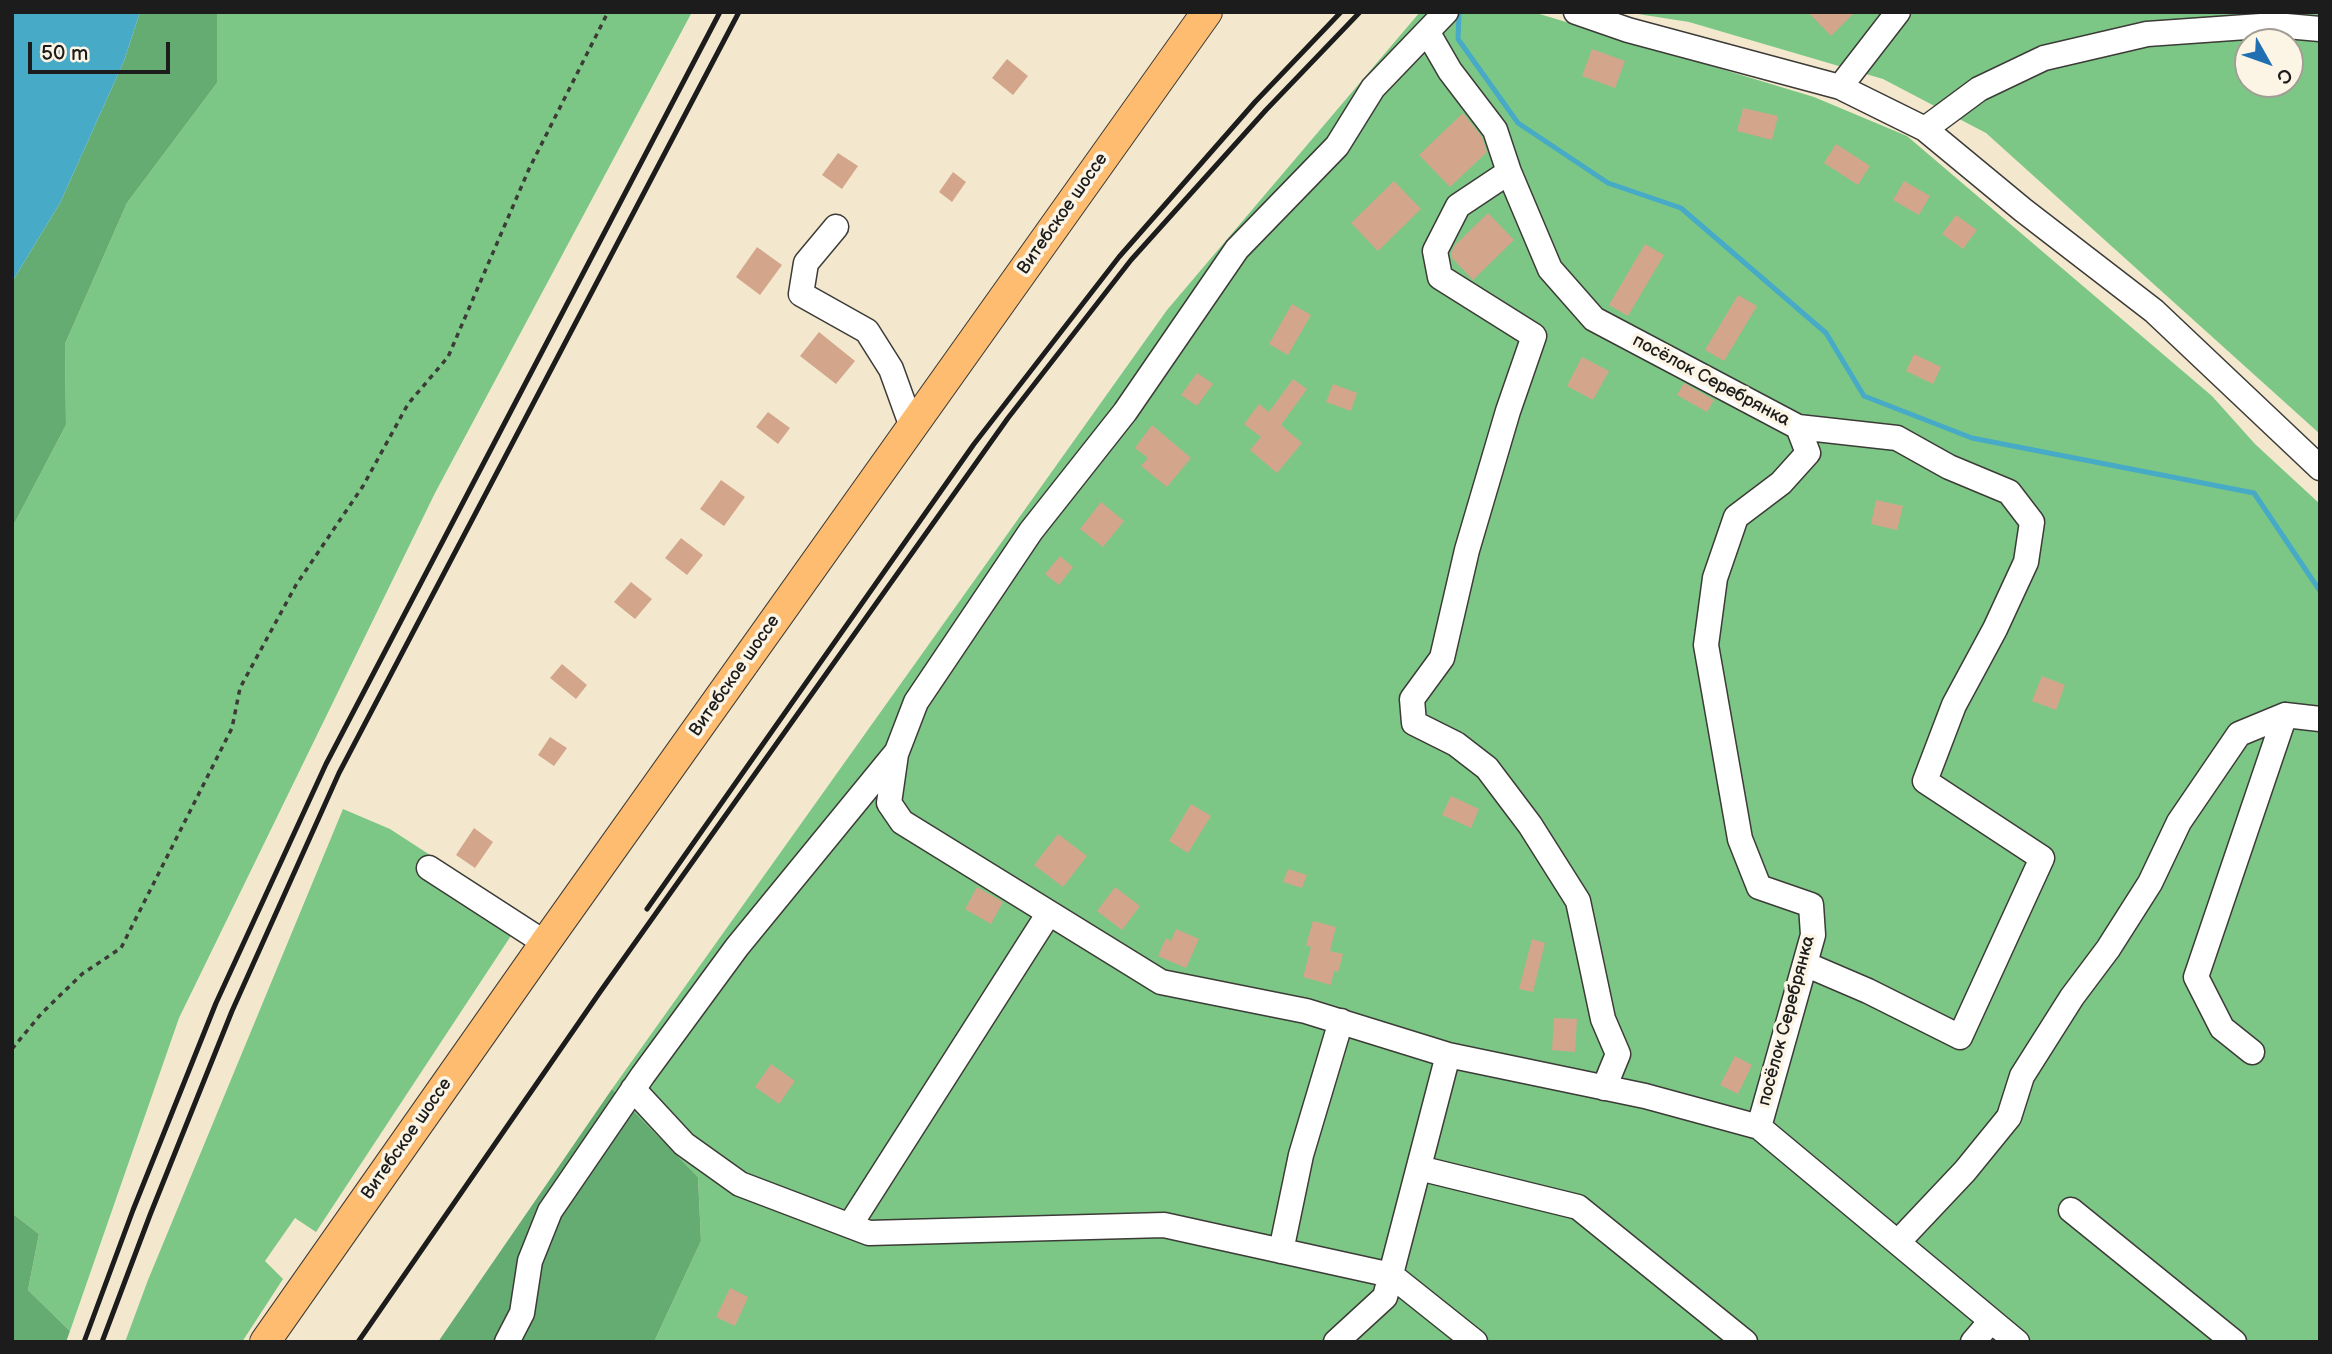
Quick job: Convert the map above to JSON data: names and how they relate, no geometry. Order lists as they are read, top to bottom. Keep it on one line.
{"streets":{"main road":["Витебское шоссе"],"lane":["посёлок Серебрянка"]},"scale_bar":"50 m","north":"bottom right"}
